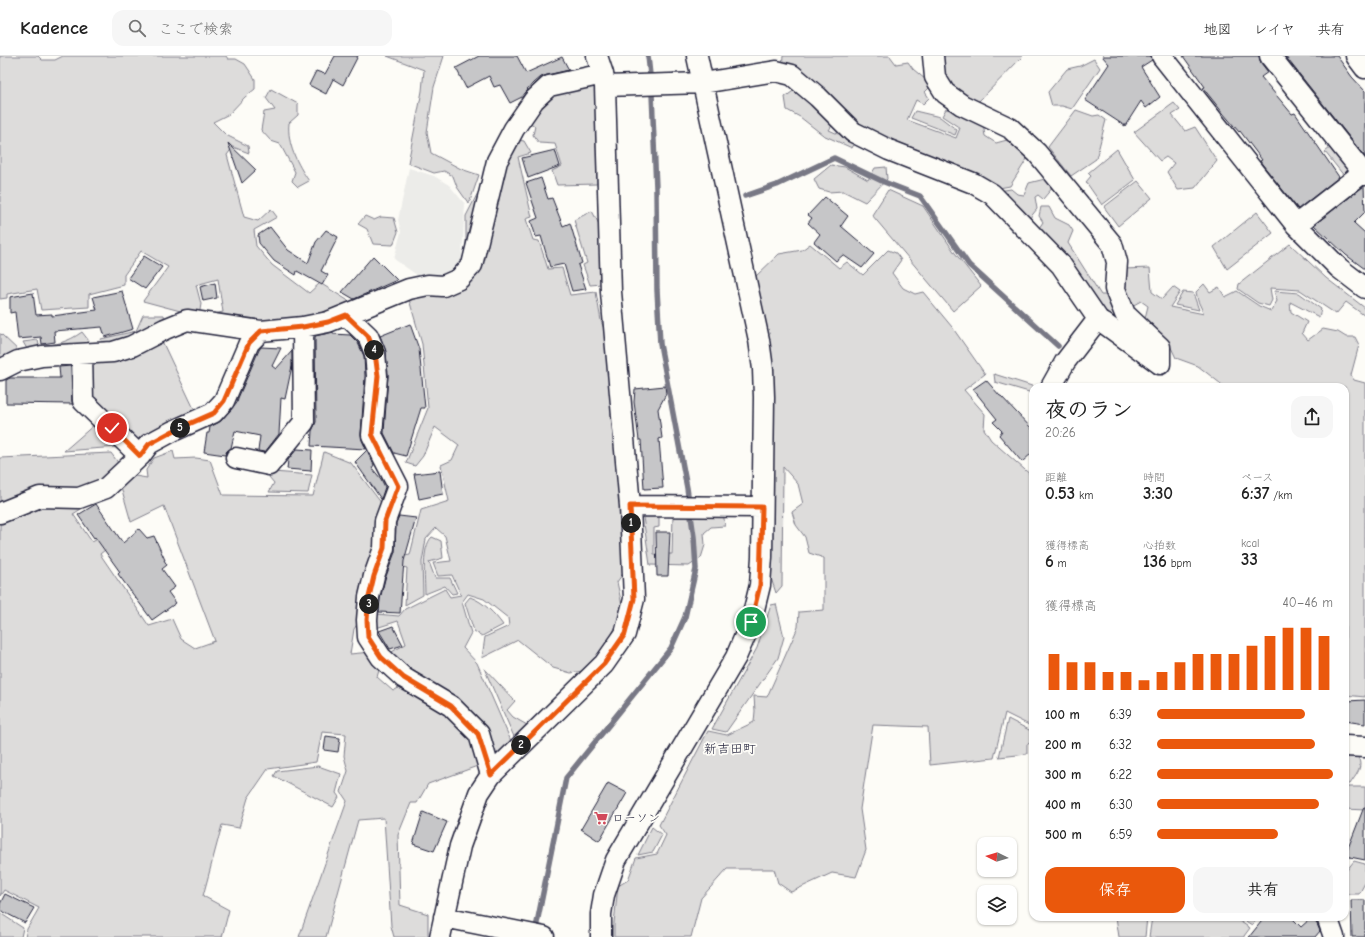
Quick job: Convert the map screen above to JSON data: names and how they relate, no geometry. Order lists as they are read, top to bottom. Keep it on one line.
{"districts":["新吉田町"],"places":{"supermarket":["ローソン"]},"north":"left","page":{"header":"Kadence","search":"ここで検索","nav":["地図","レイヤ","共有"],"pins":["4","5","1","3","2"],"heading":["夜のラン","20:26"],"stats":[["距離","0.53 km"],["時間","3:30"],["ペース","6:37 /km"],["獲得標高","6 m"],["心拍数","136 bpm"],["kcal","33"]],"chart":["獲得標高","40–46 m"],"list":[{"name":"100 m","note":"6:39"},{"name":"200 m","note":"6:32"},{"name":"300 m","note":"6:22"},{"name":"400 m","note":"6:30"},{"name":"500 m","note":"6:59"}],"buttons":["保存","共有"]}}
